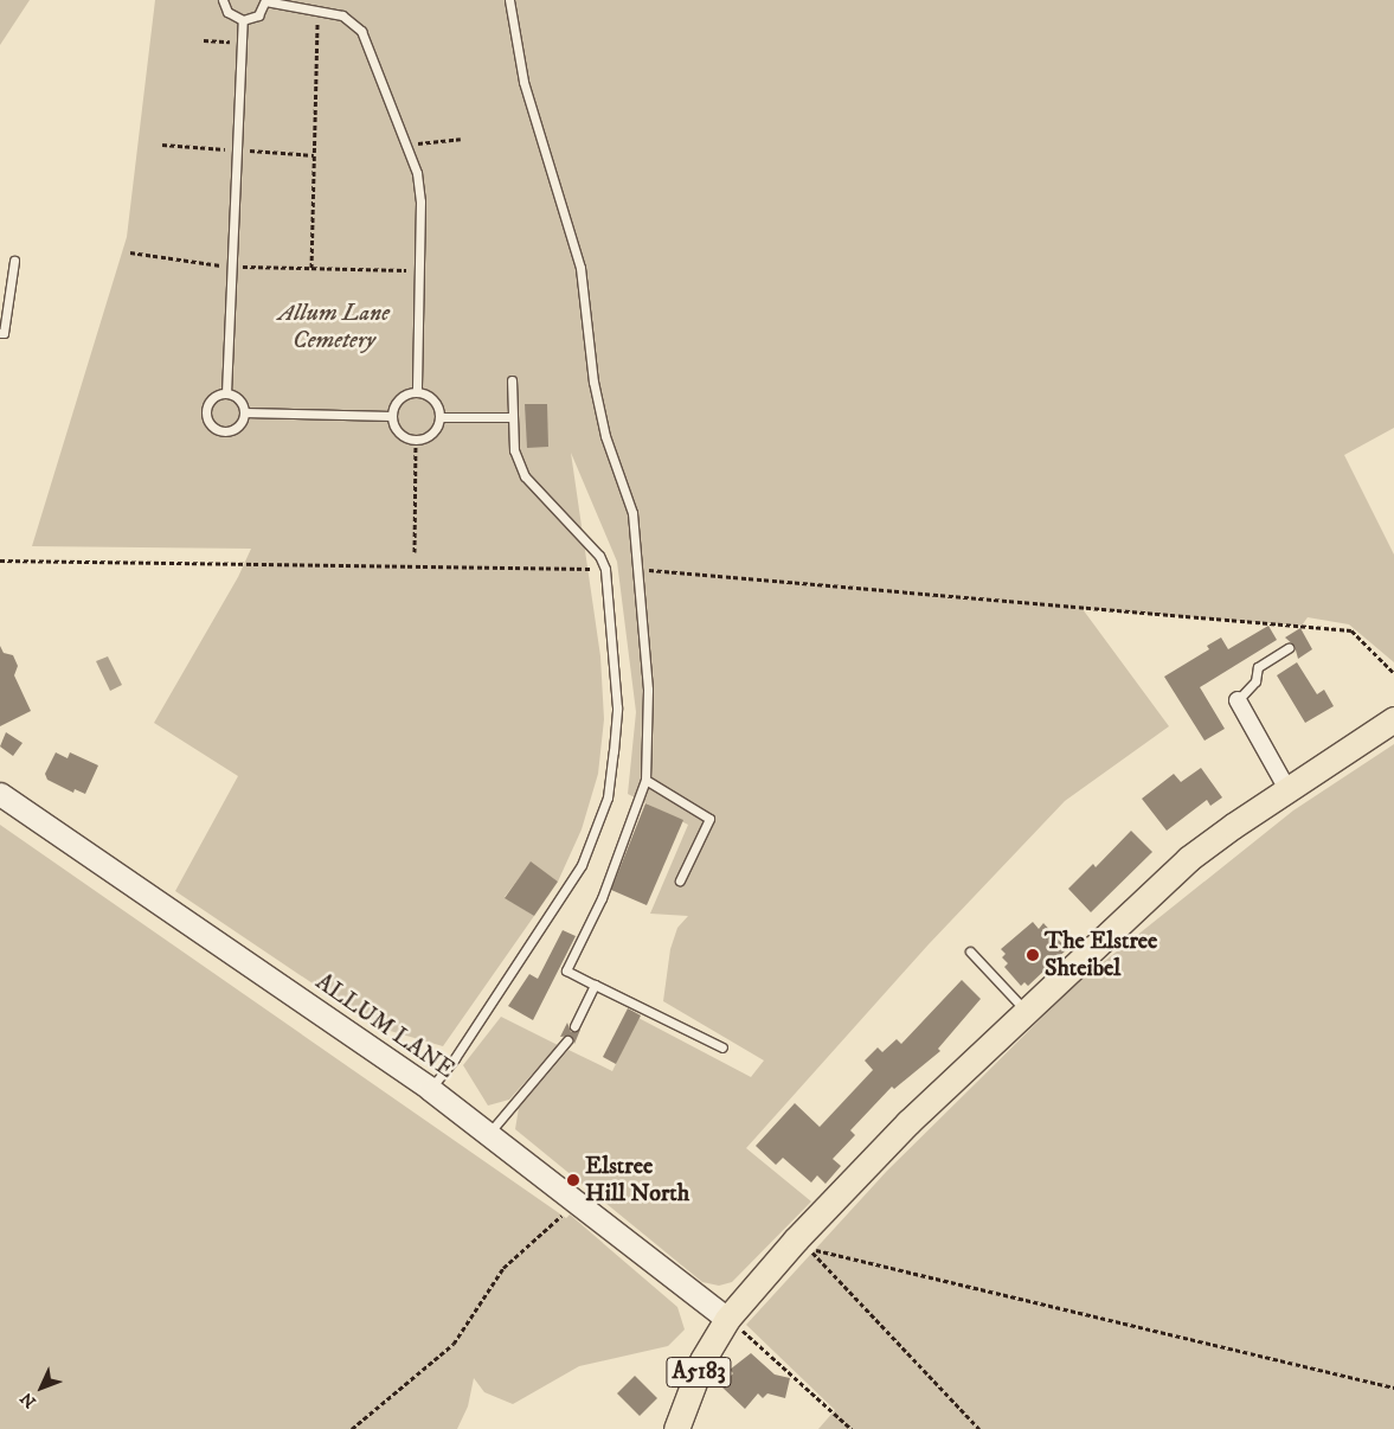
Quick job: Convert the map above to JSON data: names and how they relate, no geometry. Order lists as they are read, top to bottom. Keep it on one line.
{"streets":{"main road":["ALLUM LANE","A5183"]},"crossings":[["ALLUM LANE","A5183"]],"parks":["Allum Lane Cemetery"],"places":["The Elstree Shteibel","Elstree Hill North"],"north":"bottom left"}
